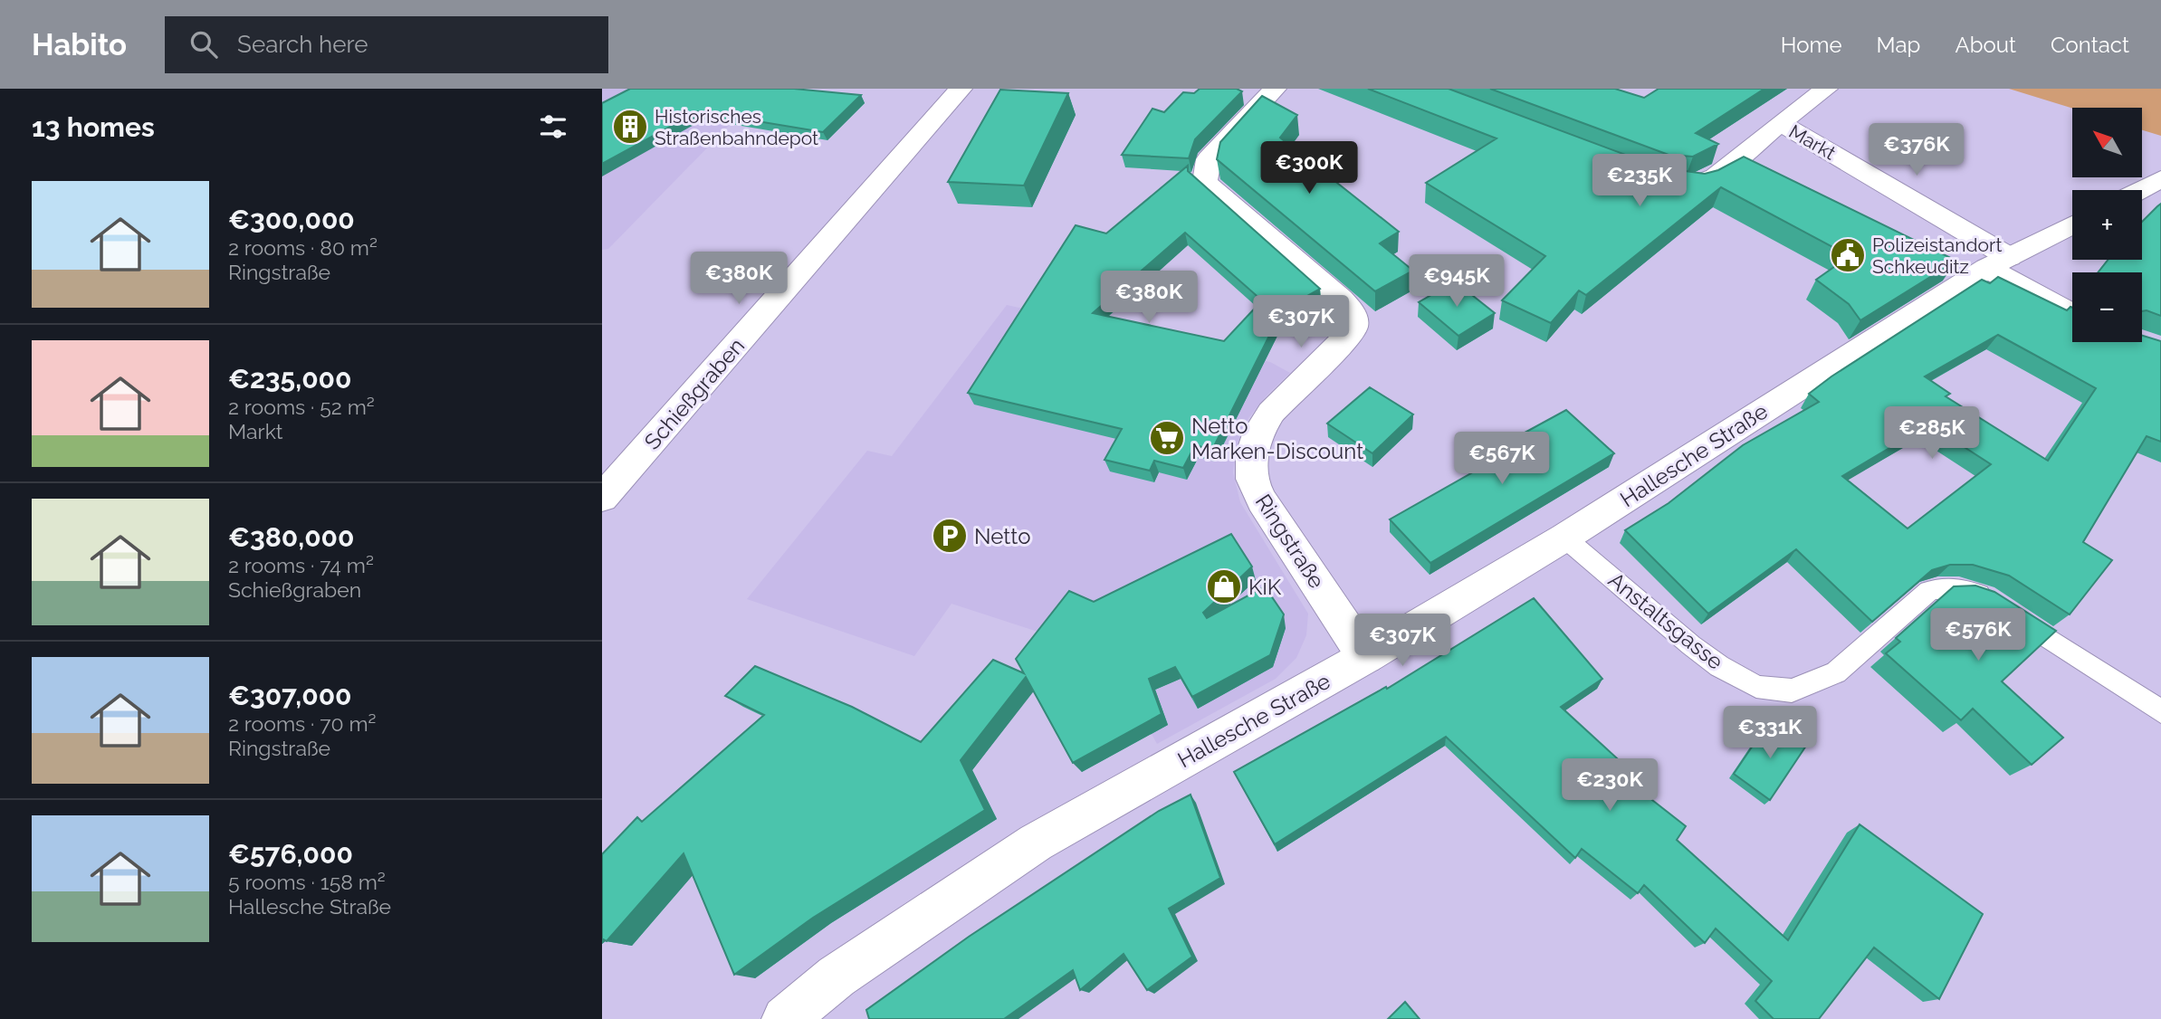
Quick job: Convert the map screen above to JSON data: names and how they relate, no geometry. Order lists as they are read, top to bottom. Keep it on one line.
{"streets":{"street":["Markt","Schießgraben","Hallesche Straße","Ringstraße"],"lane":["Anstaltsgasse"]},"crossings":[["Markt","Hallesche Straße"],["Hallesche Straße","Ringstraße"],["Hallesche Straße","Anstaltsgasse"]],"places":{"building":["Historisches Straßenbahndepot"],"public building":["Polizeistandort Schkeuditz"],"supermarket":["Netto Marken-Discount"],"parking":["Netto"],"shop":["KiK"]},"north":"top left","page":{"header":"Habito","search":"Search here","nav":["Home","Map","About","Contact"],"heading":"13 homes","map_buttons":["+","−"],"price":["€376K","€300K","€235K","€380K","€945K","€380K","€307K","€285K","€567K","€576K","€307K","€331K","€230K"],"list":[{"name":"€300,000","note":"2 rooms · 80 m² · Ringstraße"},{"name":"€235,000","note":"2 rooms · 52 m² · Markt"},{"name":"€380,000","note":"2 rooms · 74 m² · Schießgraben"},{"name":"€307,000","note":"2 rooms · 70 m² · Ringstraße"},{"name":"€576,000","note":"5 rooms · 158 m² · Hallesche Straße"}]}}
